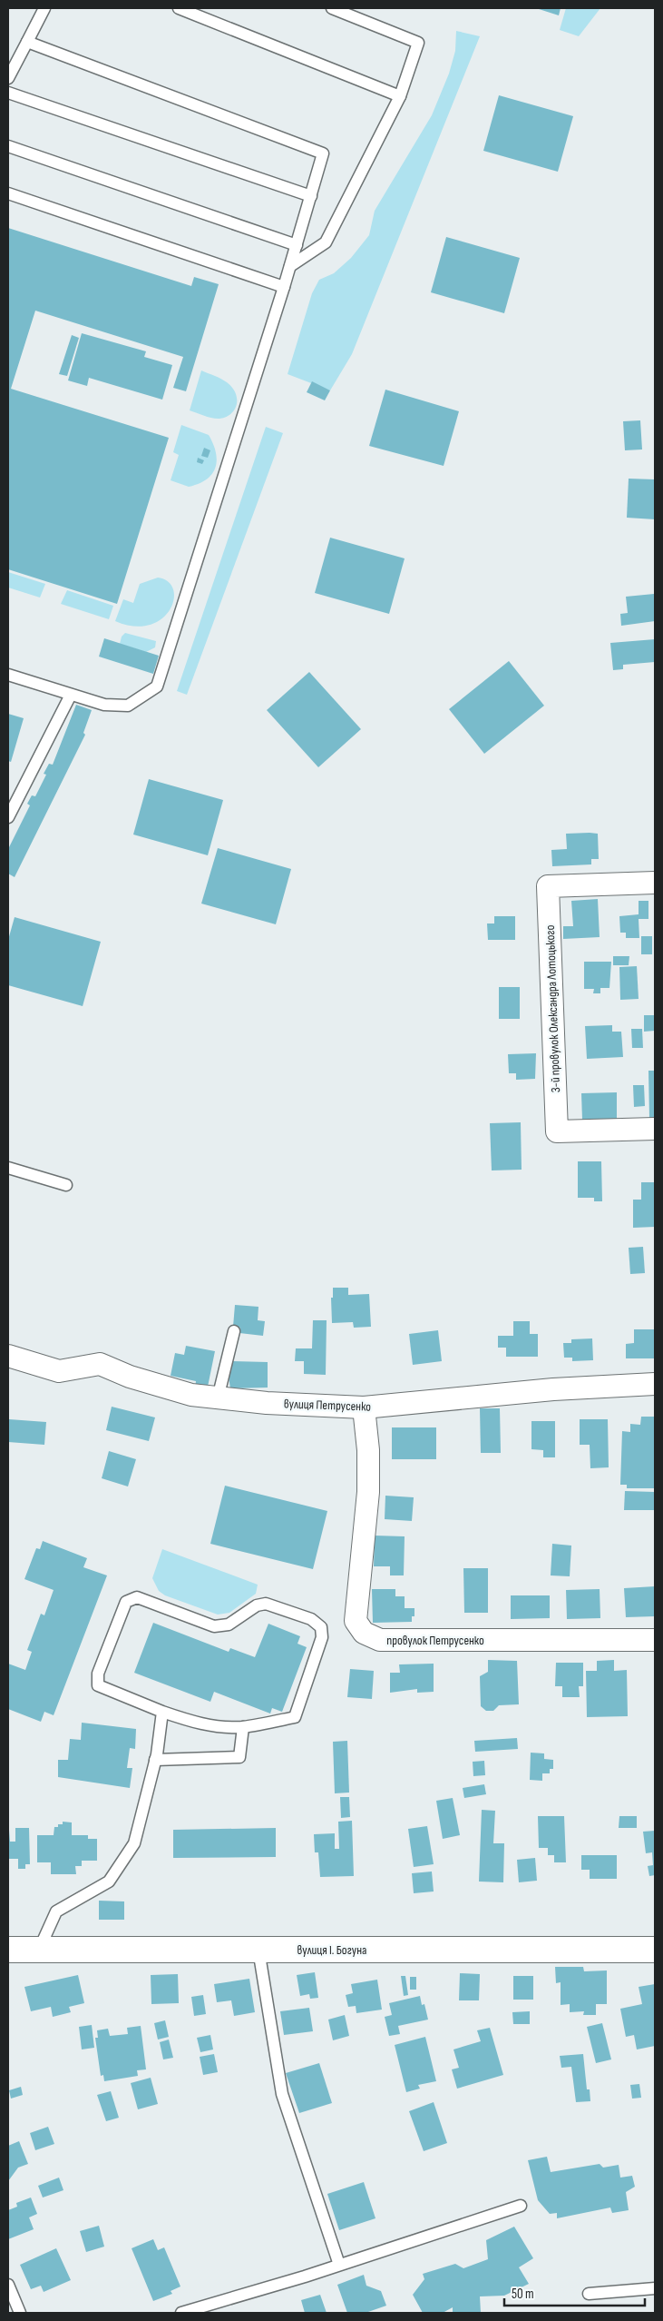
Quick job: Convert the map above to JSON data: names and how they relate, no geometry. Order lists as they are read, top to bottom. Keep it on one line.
{"streets":{"street":["3-й провулок Олександра Лотоцького","вулиця Петрусенко","провулок Петрусенко","вулиця І. Богуна"]},"crossings":[["вулиця Петрусенко","провулок Петрусенко"]],"scale_bar":"50 m"}
